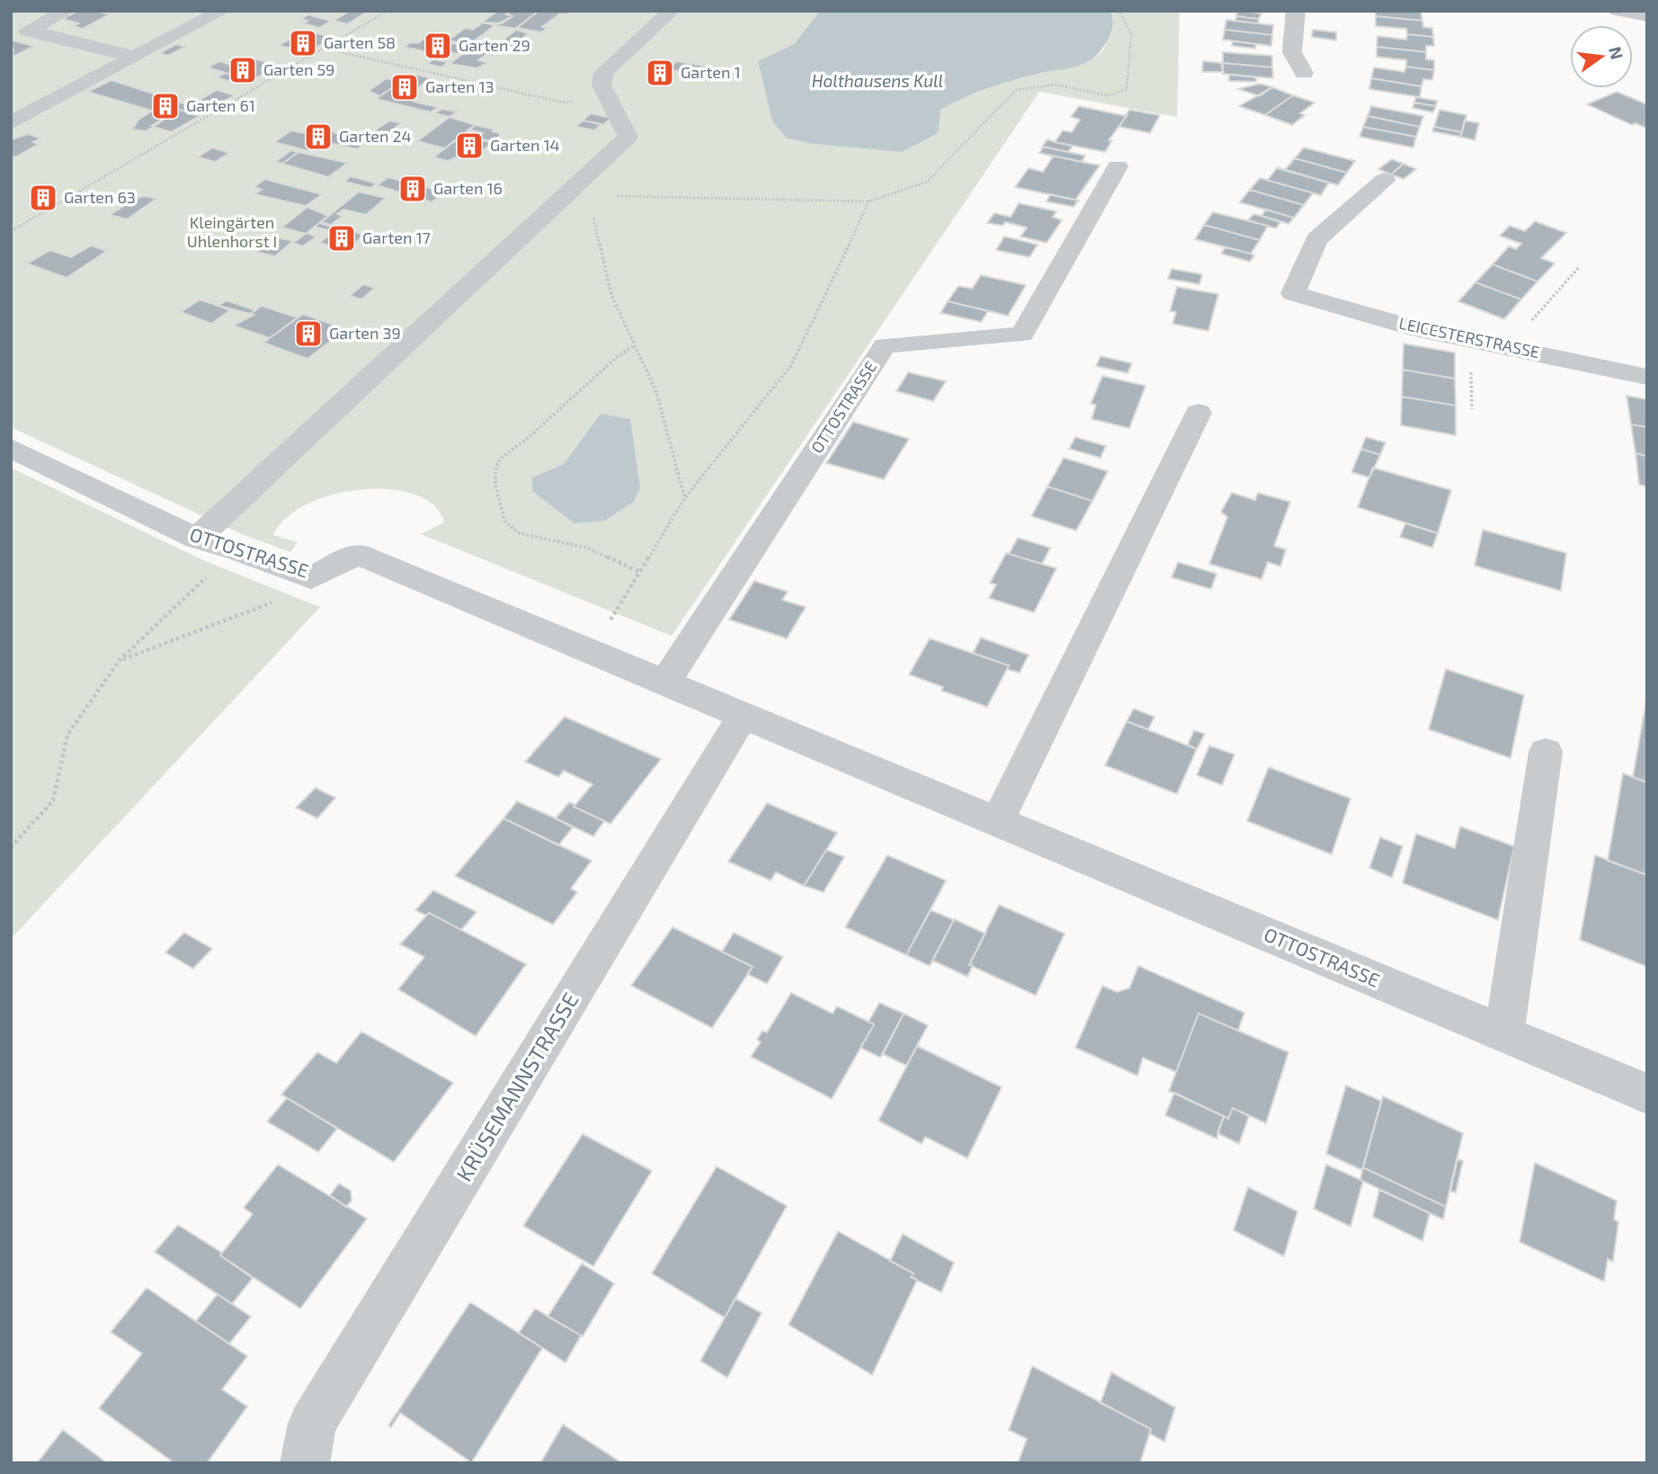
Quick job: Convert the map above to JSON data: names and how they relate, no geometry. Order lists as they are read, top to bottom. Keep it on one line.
{"streets":{"street":["LEICESTERSTRASSE","OTTOSTRASSE","KRÜSEMANNSTRASSE"]},"crossings":[["OTTOSTRASSE","KRÜSEMANNSTRASSE"]],"water":["Holthausens Kull"],"parks":["Kleingärten Uhlenhorst I"],"places":{"building":["Garten 58","Garten 29","Garten 59","Garten 1","Garten 13","Garten 61","Garten 24","Garten 14","Garten 16","Garten 63","Garten 17","Garten 39"]},"north":"right"}
